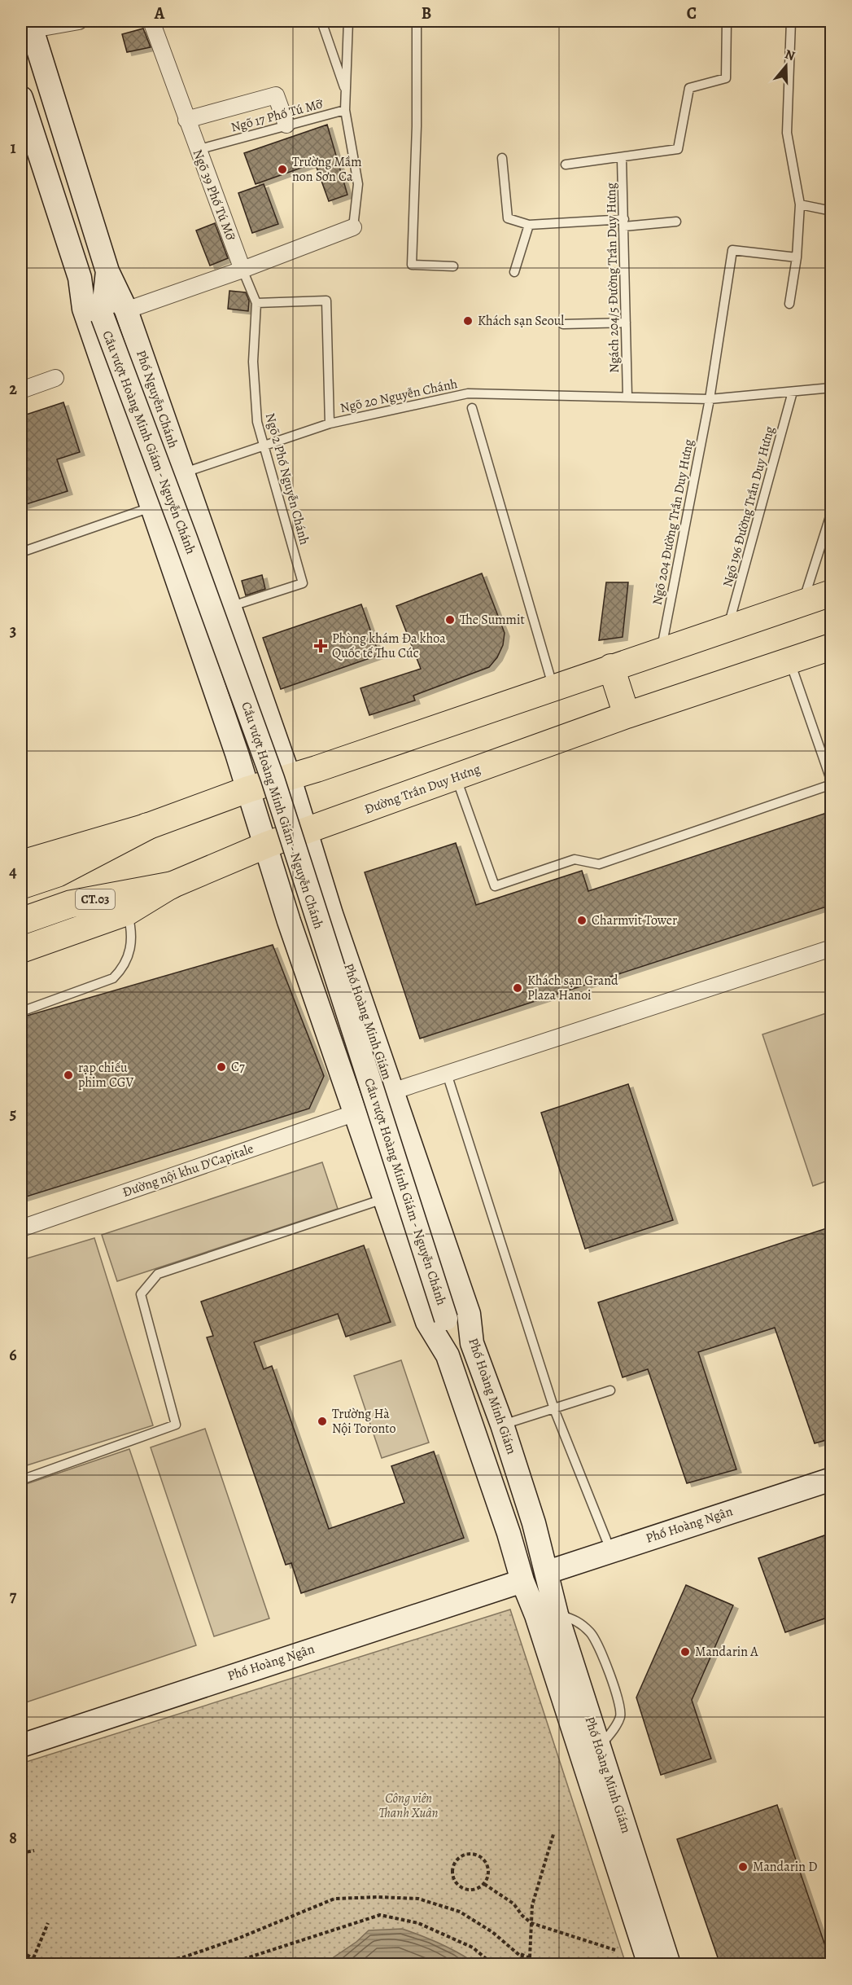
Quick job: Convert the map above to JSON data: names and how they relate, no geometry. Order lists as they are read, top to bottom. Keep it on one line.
{"streets":{"highway":["CT.03"],"main road":["Đường Trần Duy Hưng"],"street":["Ngõ 39 Phố Tú Mỡ","Phố Nguyễn Chánh","Cầu vượt Hoàng Minh Giám - Nguyễn Chánh","Phố Hoàng Minh Giám","Đường nội khu D'Capitale","Phố Hoàng Ngân"],"lane":["Ngõ 17 Phố Tú Mỡ","Ngách 204/5 Đường Trần Duy Hưng","Ngõ 20 Nguyễn Chánh","Ngõ 2 Phố Nguyễn Chánh","Ngõ 196 Đường Trần Duy Hưng","Ngõ 204 Đường Trần Duy Hưng"]},"crossings":[["Ngõ 17 Phố Tú Mỡ","Ngõ 39 Phố Tú Mỡ"],["Ngách 204/5 Đường Trần Duy Hưng","Ngõ 20 Nguyễn Chánh"],["Ngõ 20 Nguyễn Chánh","Phố Nguyễn Chánh"],["Ngõ 20 Nguyễn Chánh","Ngõ 2 Phố Nguyễn Chánh"],["Phố Nguyễn Chánh","Cầu vượt Hoàng Minh Giám - Nguyễn Chánh"],["Phố Nguyễn Chánh","Ngõ 2 Phố Nguyễn Chánh"],["Phố Nguyễn Chánh","Đường Trần Duy Hưng"],["Phố Nguyễn Chánh","Phố Hoàng Minh Giám"],["Cầu vượt Hoàng Minh Giám - Nguyễn Chánh","Phố Hoàng Minh Giám"],["Đường Trần Duy Hưng","CT.03"],["Đường Trần Duy Hưng","Phố Hoàng Minh Giám"],["Phố Hoàng Minh Giám","Đường nội khu D'Capitale"],["Phố Hoàng Minh Giám","Phố Hoàng Ngân"]],"parks":["Công viên Thanh Xuân"],"places":{"other":["Trường Mầm non Sơn Ca","Khách sạn Seoul","The Summit","Charmvit Tower","Khách sạn Grand Plaza Hanoi","C7","rạp chiếu phim CGV","Trường Hà Nội Toronto","Mandarin A","Mandarin D"],"health":["Phòng khám Đa khoa Quốc tế Thu Cúc"]},"north":"top","grid":{"columns":["A","B","C"],"rows":["1","2","3","4","5","6","7","8"]}}
